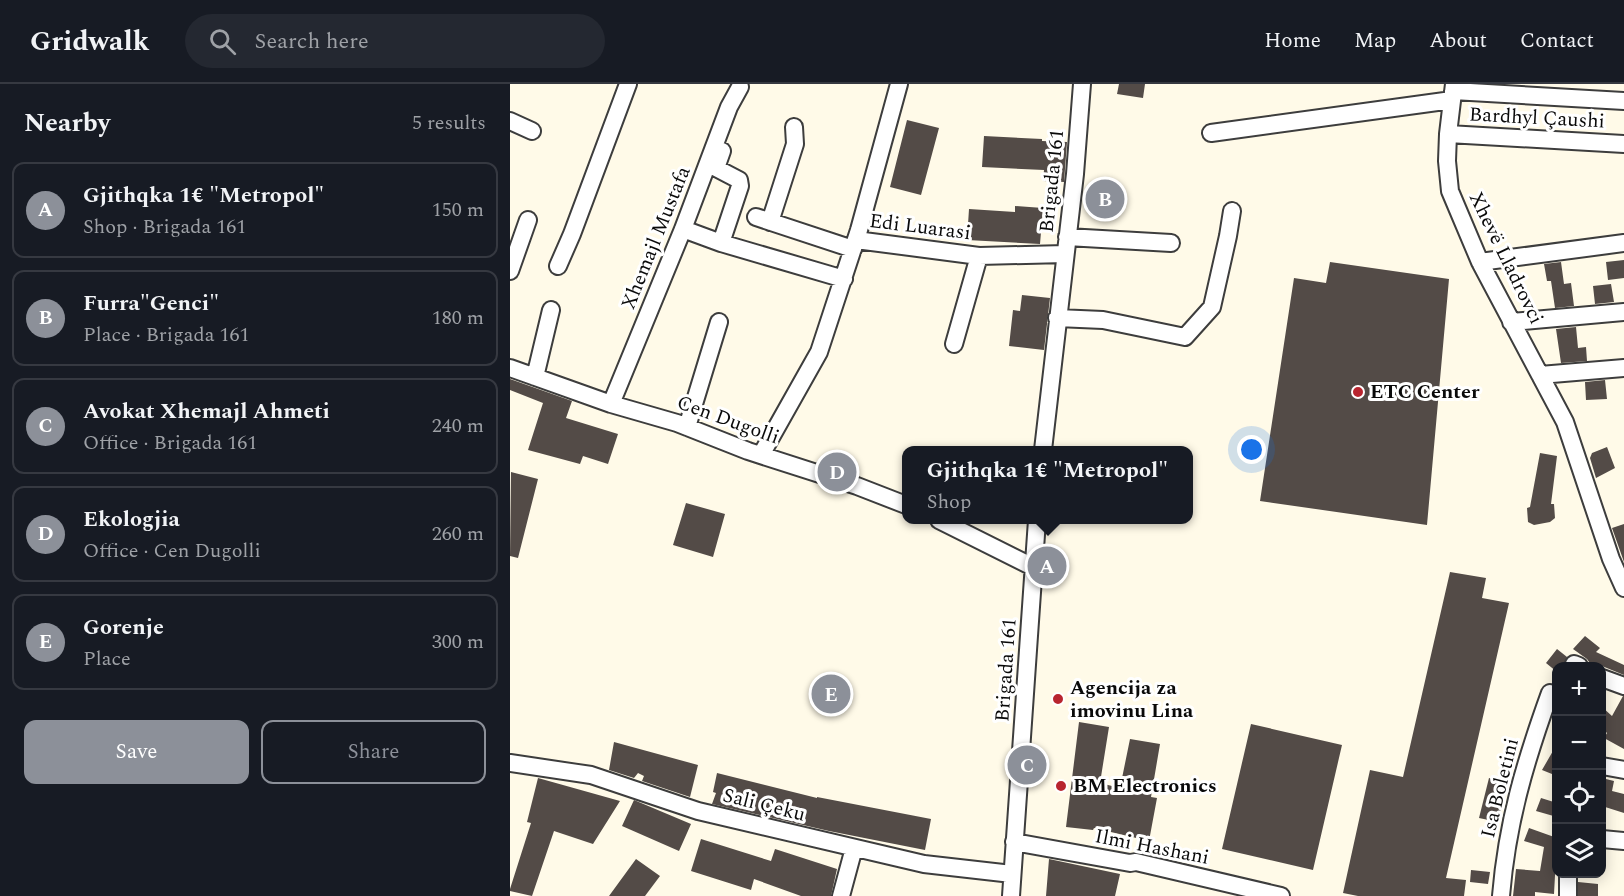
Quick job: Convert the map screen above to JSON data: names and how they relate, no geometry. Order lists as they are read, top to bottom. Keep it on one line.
{"streets":{"street":["Bardhyl Çaushi","Brigada 161","Edi Luarasi","Xhemajl Mustafa","Xhevë Lladrovci","Cen Dugolli","Isa Boletini","Sali Çeku","Ilmi Hashani"]},"crossings":[["Bardhyl Çaushi","Xhevë Lladrovci"],["Brigada 161","Edi Luarasi"],["Brigada 161","Sali Çeku"],["Brigada 161","Ilmi Hashani"],["Xhemajl Mustafa","Cen Dugolli"]],"places":["ETC Center","Agencija za imovinu Lina","BM Electronics"],"page":{"header":"Gridwalk","search":"Search here","nav":["Home","Map","About","Contact"],"heading":["Nearby","5 results"],"list":[{"mark":"A","name":"Gjithqka 1€ \"Metropol\"","note":"Shop · Brigada 161","value":"150 m"},{"mark":"B","name":"Furra\"Genci\"","note":"Place · Brigada 161","value":"180 m"},{"mark":"C","name":"Avokat Xhemajl Ahmeti","note":"Office · Brigada 161","value":"240 m"},{"mark":"D","name":"Ekologjia","note":"Office · Cen Dugolli","value":"260 m"},{"mark":"E","name":"Gorenje","note":"Place","value":"300 m"}],"pins":["B","D","A","E","C"],"popup":["Gjithqka 1€ \"Metropol\"","Shop"],"map_buttons":["+","−"],"buttons":["Save","Share"]}}
